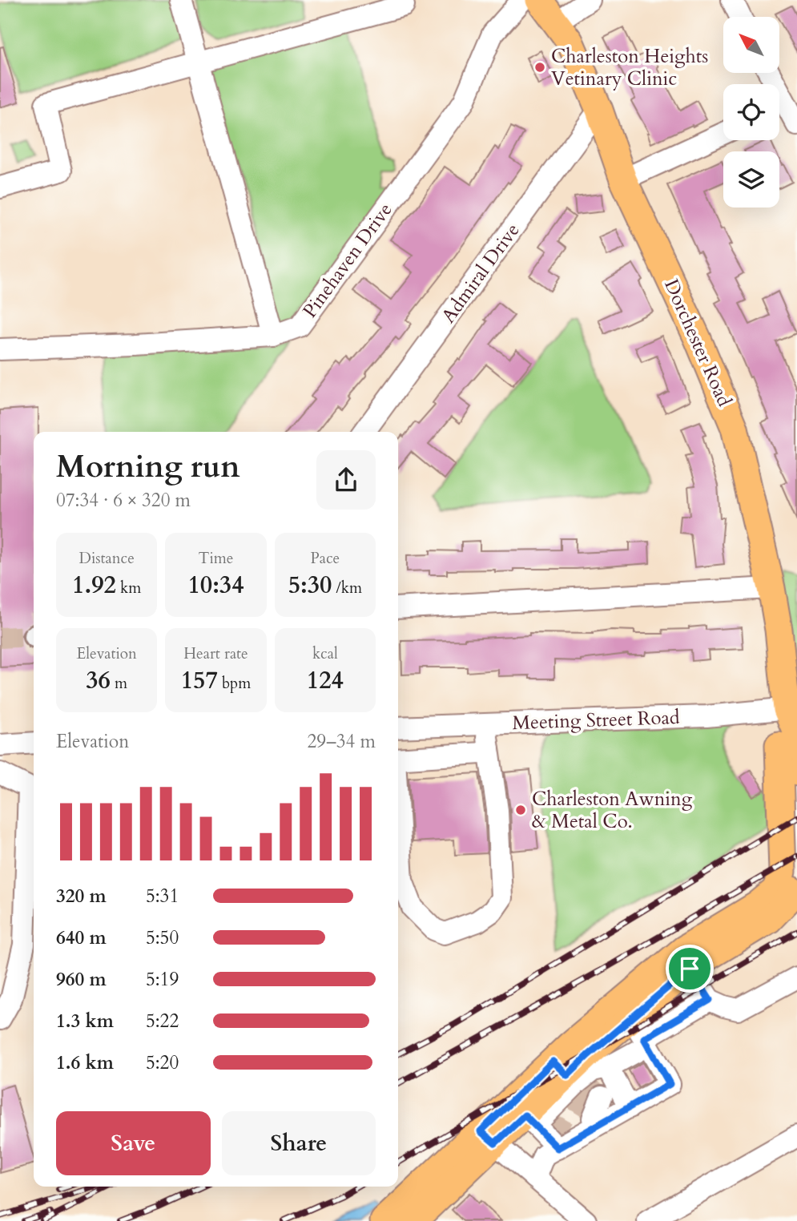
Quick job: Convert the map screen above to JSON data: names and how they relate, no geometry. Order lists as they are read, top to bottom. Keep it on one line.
{"streets":{"main road":["Dorchester Road"],"street":["Pinehaven Drive","Admiral Drive","Meeting Street Road"]},"crossings":[["Admiral Drive","Dorchester Road"],["Dorchester Road","Meeting Street Road"]],"places":["Charleston Heights Vetinary Clinic","Charleston Awning & Metal Co."],"north":"top left","page":{"heading":["Morning run","07:34 · 6 × 320 m"],"stats":[["Distance","1.92 km"],["Time","10:34"],["Pace","5:30 /km"],["Elevation","36 m"],["Heart rate","157 bpm"],["kcal","124"]],"chart":["Elevation","29–34 m"],"list":[{"name":"320 m","note":"5:31"},{"name":"640 m","note":"5:50"},{"name":"960 m","note":"5:19"},{"name":"1.3 km","note":"5:22"},{"name":"1.6 km","note":"5:20"}],"buttons":["Save","Share"]}}
